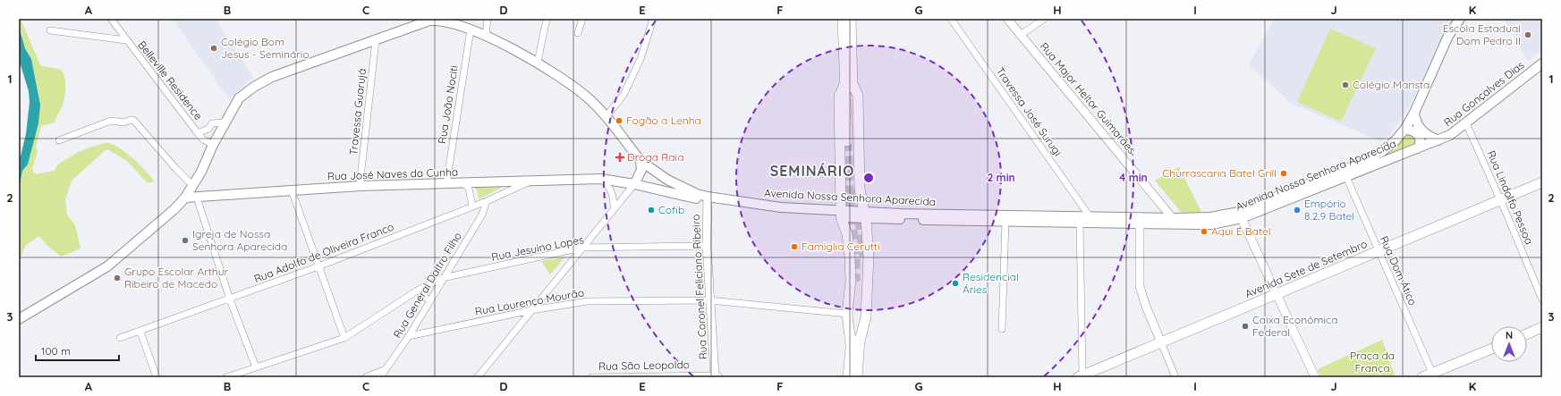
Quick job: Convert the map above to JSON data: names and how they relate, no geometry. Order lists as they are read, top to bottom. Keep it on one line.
{"streets":{"main road":["Rua Gonçalves Dias","Rua José Naves da Cunha","Avenida Nossa Senhora Aparecida","Avenida Sete de Setembro"],"street":["Belleville Residence","Rua Major Heitor Guimarães","Rua João Nociti","Travessa Guarujá","Travessa José Surugi","Rua Lindolfo Pessoa","Rua Jesuino Lopes","Rua Adolfo de Oliveira Franco","Rua Dom Ático","Rua General Daltro Filho","Rua Coronel Feliciano Ribeiro","Rua Lourenço Mourão","Rua São Leopoldo"]},"crossings":[["Belleville Residence","Avenida Nossa Senhora Aparecida"],["Rua Gonçalves Dias","Avenida Nossa Senhora Aparecida"],["Rua Gonçalves Dias","Rua Lindolfo Pessoa"],["Rua Major Heitor Guimarães","Avenida Nossa Senhora Aparecida"],["Rua João Nociti","Rua José Naves da Cunha"],["Rua João Nociti","Avenida Nossa Senhora Aparecida"],["Travessa Guarujá","Rua José Naves da Cunha"],["Travessa Guarujá","Avenida Nossa Senhora Aparecida"],["Travessa José Surugi","Avenida Nossa Senhora Aparecida"],["Rua José Naves da Cunha","Avenida Nossa Senhora Aparecida"],["Rua José Naves da Cunha","Rua Adolfo de Oliveira Franco"],["Rua José Naves da Cunha","Rua Coronel Feliciano Ribeiro"],["Avenida Nossa Senhora Aparecida","Rua Dom Ático"],["Avenida Nossa Senhora Aparecida","Rua Coronel Feliciano Ribeiro"],["Rua Lindolfo Pessoa","Avenida Sete de Setembro"],["Rua Jesuino Lopes","Rua General Daltro Filho"],["Rua Jesuino Lopes","Rua Coronel Feliciano Ribeiro"],["Rua Adolfo de Oliveira Franco","Rua General Daltro Filho"],["Avenida Sete de Setembro","Rua Dom Ático"],["Rua General Daltro Filho","Rua Lourenço Mourão"],["Rua Coronel Feliciano Ribeiro","Rua Lourenço Mourão"],["Rua Coronel Feliciano Ribeiro","Rua São Leopoldo"]],"districts":["SEMINÁRIO"],"parks":["Praça da França"],"places":{"other":["Escola Estadual Dom Pedro II","Colégio Bom Jesus - Seminário","Colégio Marista","Fogão a Lenha","Churrascaria Batel Grill","Cofib","Empório 8.2.9 Batel","Aqui É Batel","Igreja de Nossa Senhora Aparecida","Famiglia Cerutti","Grupo Escolar Arthur Ribeiro de Macedo","Residencial Áries","Caixa Econômica Federal"],"health":["Droga Raia"]},"scale_bar":"100 m","north":"top","grid":{"columns":["A","B","C","D","E","F","G","H","I","J","K"],"rows":["1","2","3"]},"rings":["2 min","4 min"]}
